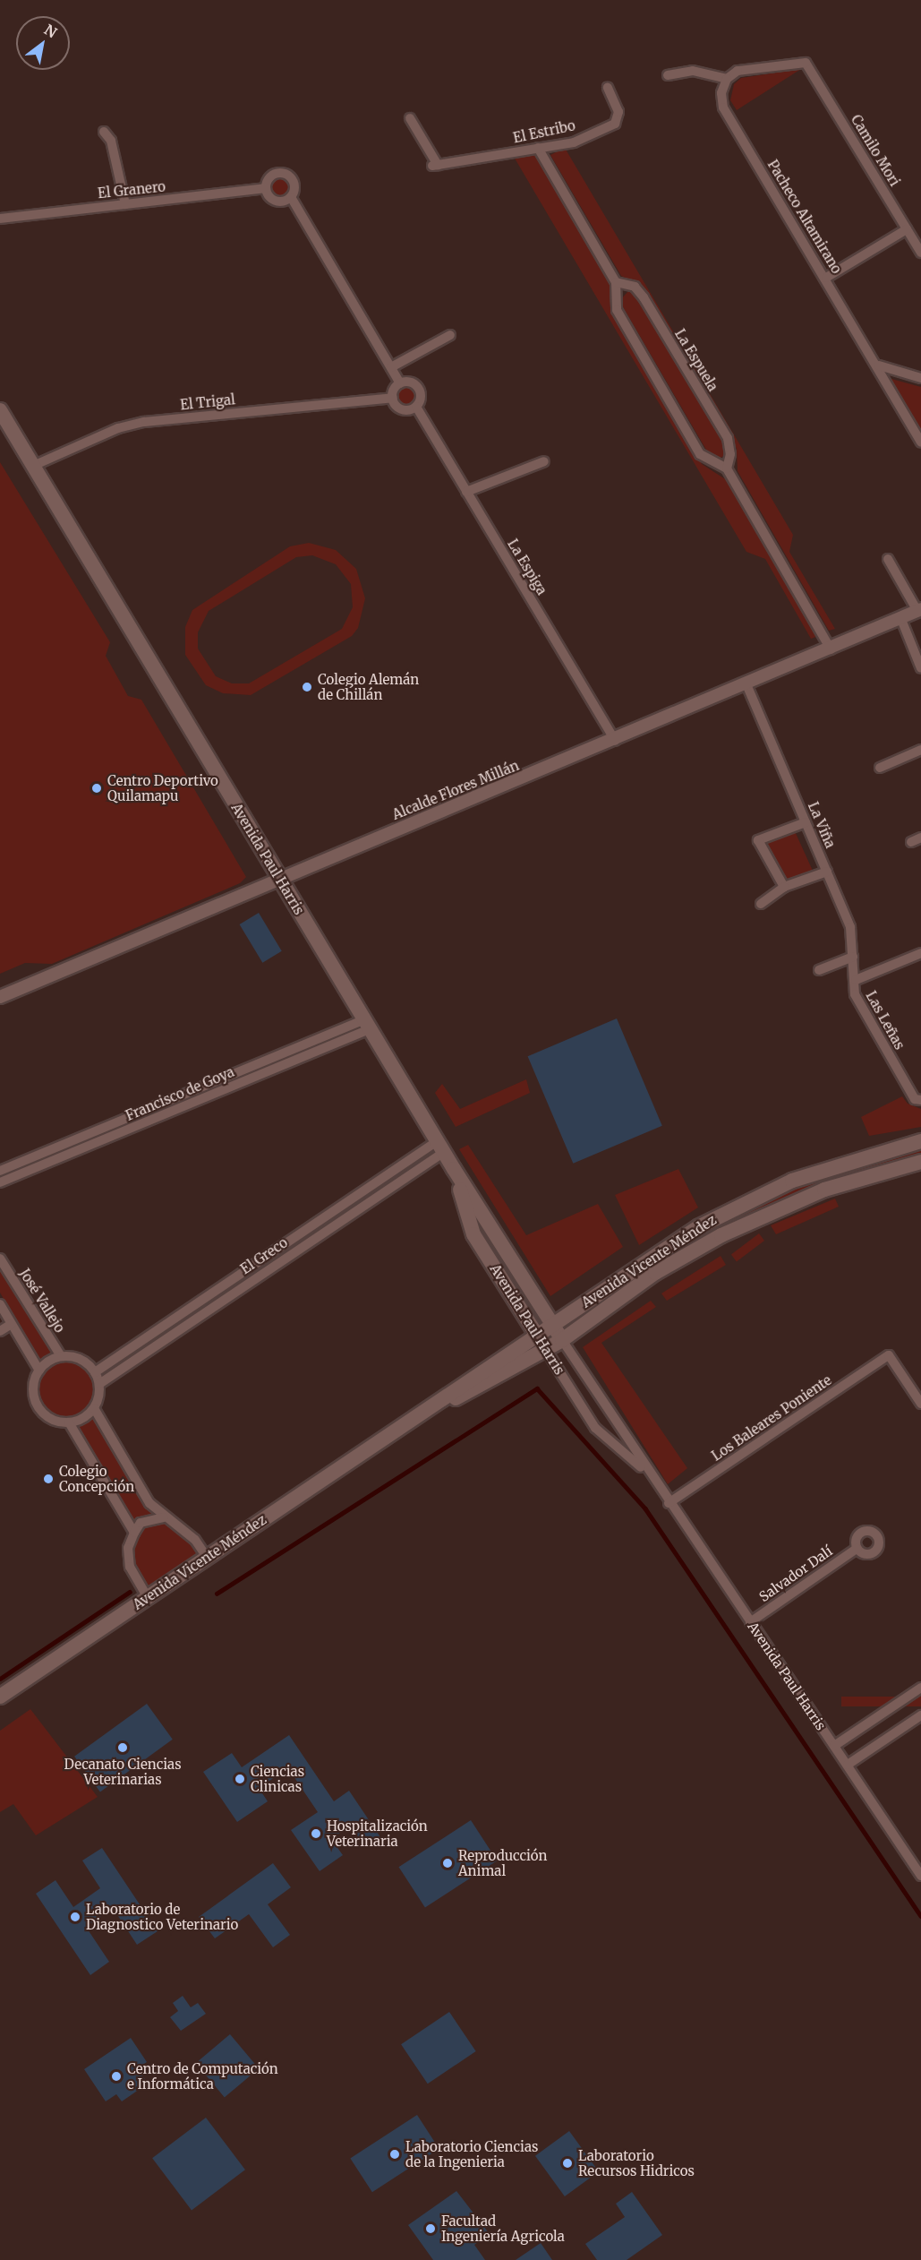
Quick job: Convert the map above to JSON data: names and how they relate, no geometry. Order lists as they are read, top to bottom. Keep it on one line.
{"streets":{"main road":["Avenida Paul Harris","Avenida Vicente Méndez"],"street":["El Estribo","Camilo Mori","El Granero","Pacheco Altamirano","La Espuela","El Trigal","La Espiga","Alcalde Flores Millán","La Viña","Las Leñas","Francisco de Goya","El Greco","José Vallejo","Los Baleares Poniente","Salvador Dalí"]},"crossings":[["Camilo Mori","Pacheco Altamirano"],["El Granero","La Espiga"],["El Trigal","La Espiga"],["El Trigal","Avenida Paul Harris"],["La Espiga","Alcalde Flores Millán"],["Alcalde Flores Millán","La Viña"],["Alcalde Flores Millán","Avenida Paul Harris"],["La Viña","Las Leñas"],["Avenida Paul Harris","Francisco de Goya"],["Avenida Paul Harris","El Greco"],["Avenida Paul Harris","Avenida Vicente Méndez"],["Avenida Paul Harris","Los Baleares Poniente"],["Avenida Paul Harris","Salvador Dalí"],["El Greco","José Vallejo"]],"places":["Colegio Alemán de Chillán","Centro Deportivo Quilamapu","Colegio Concepción","Decanato Ciencias Veterinarias","Ciencias Clinicas","Hospitalización Veterinaria","Reproducción Animal","Laboratorio de Diagnostico Veterinario","Centro de Computación e Informática","Laboratorio Ciencias de la Ingenieria","Laboratorio Recursos Hidricos","Facultad Ingeniería Agricola"],"north":"top right"}
